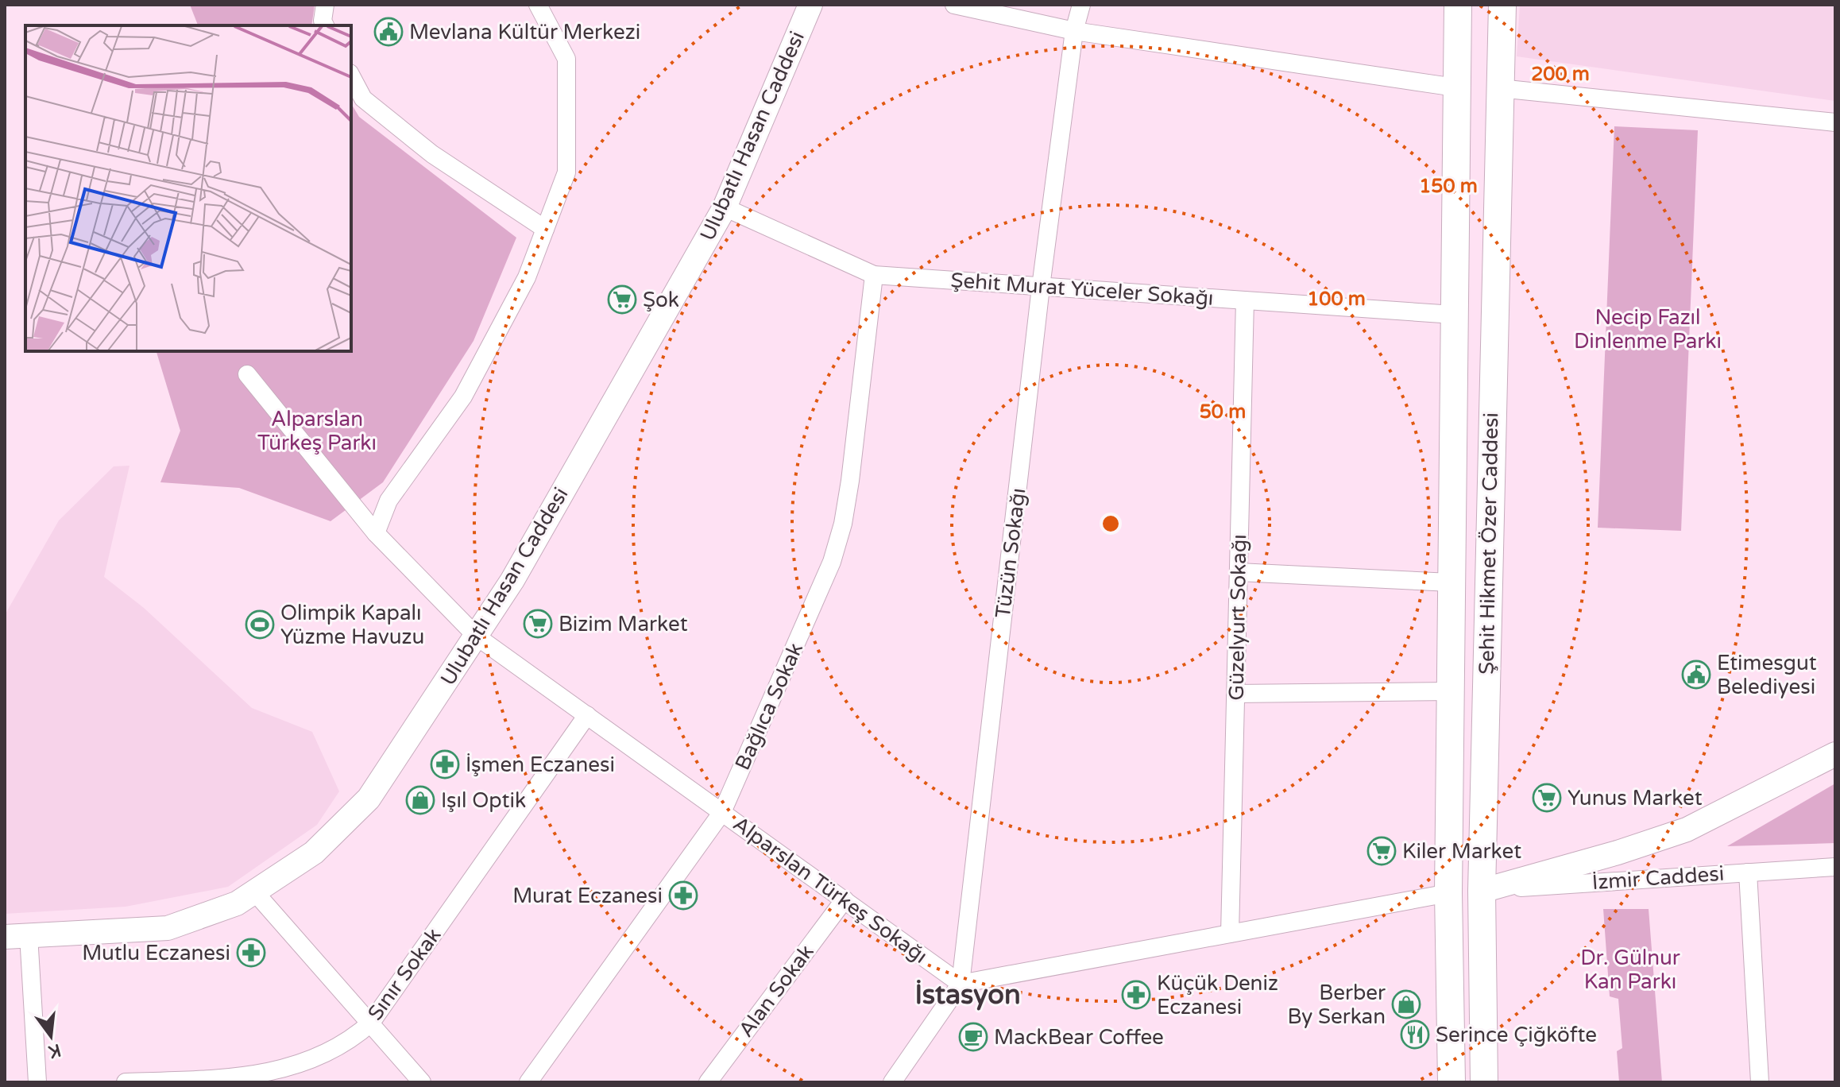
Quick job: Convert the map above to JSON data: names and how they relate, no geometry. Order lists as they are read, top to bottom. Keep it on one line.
{"streets":{"main road":["Şehit Hikmet Özer Caddesi"],"street":["Ulubatlı Hasan Caddesi","Şehit Murat Yüceler Sokağı","Tüzün Sokağı","Güzelyurt Sokağı","Bağlıca Sokak","İzmir Caddesi","Alparslan Türkeş Sokağı","Sınır Sokak","Alan Sokak"]},"crossings":[["Ulubatlı Hasan Caddesi","Şehit Murat Yüceler Sokağı"],["Ulubatlı Hasan Caddesi","Alparslan Türkeş Sokağı"],["Şehit Murat Yüceler Sokağı","Şehit Hikmet Özer Caddesi"],["Şehit Murat Yüceler Sokağı","Tüzün Sokağı"],["Şehit Murat Yüceler Sokağı","Güzelyurt Sokağı"],["Şehit Murat Yüceler Sokağı","Bağlıca Sokak"],["Şehit Hikmet Özer Caddesi","İzmir Caddesi"],["Tüzün Sokağı","Alparslan Türkeş Sokağı"],["Bağlıca Sokak","Alparslan Türkeş Sokağı"],["Alparslan Türkeş Sokağı","Sınır Sokak"],["Alparslan Türkeş Sokağı","Alan Sokak"]],"districts":["İstasyon"],"parks":["Necip Fazıl Dinlenme Parkı","Alparslan Türkeş Parkı","Dr. Gülnur Kan Parkı"],"places":{"public building":["Mevlana Kültür Merkezi","Etimesgut Belediyesi"],"supermarket":["Şok","Bizim Market","Yunus Market","Kiler Market"],"sports":["Olimpik Kapalı Yüzme Havuzu"],"pharmacy":["İşmen Eczanesi","Murat Eczanesi","Mutlu Eczanesi","Küçük Deniz Eczanesi"],"shop":["Işıl Optik","Berber By Serkan"],"restaurant":["Serince Çiğköfte"],"cafe":["MackBear Coffee"]},"north":"bottom","rings":["200 m","150 m","100 m","50 m"]}
